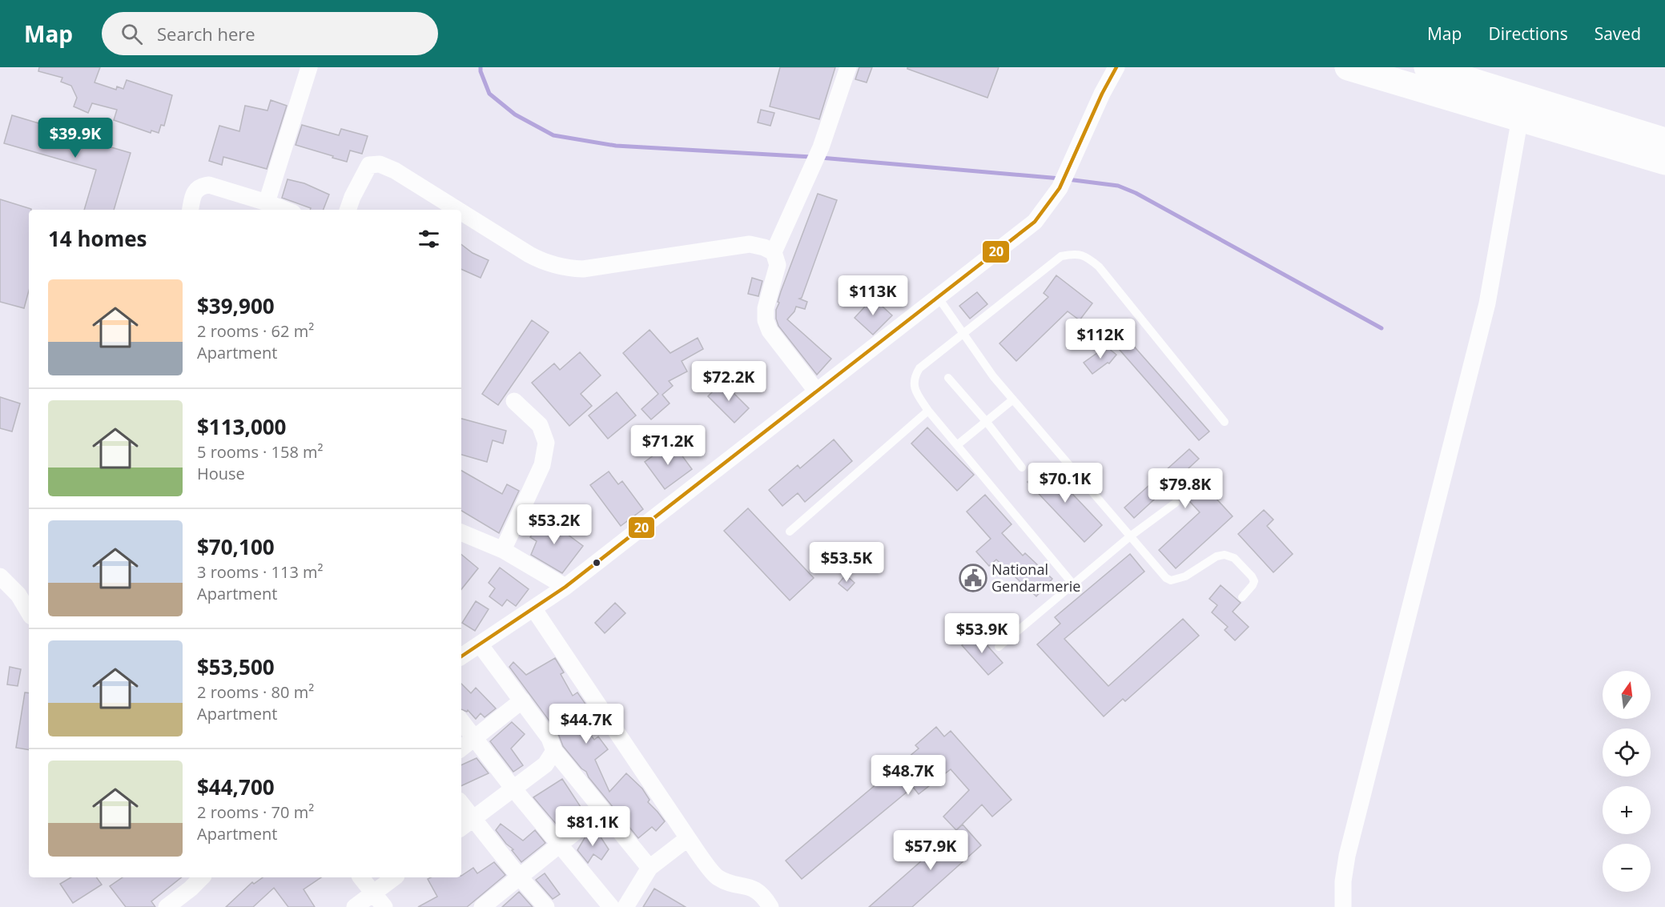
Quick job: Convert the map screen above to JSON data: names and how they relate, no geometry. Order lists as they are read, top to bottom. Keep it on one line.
{"places":{"public building":["National Gendarmerie"]},"lines":["transit line 20"],"north":"top","page":{"header":"Map","search":"Search here","nav":["Map","Directions","Saved"],"price":["$39.9K","$113K","$112K","$72.2K","$71.2K","$70.1K","$79.8K","$53.2K","$53.5K","$53.9K","$44.7K","$48.7K","$81.1K","$57.9K"],"heading":"14 homes","list":[{"name":"$39,900","note":"2 rooms · 62 m² · Apartment"},{"name":"$113,000","note":"5 rooms · 158 m² · House"},{"name":"$70,100","note":"3 rooms · 113 m² · Apartment"},{"name":"$53,500","note":"2 rooms · 80 m² · Apartment"},{"name":"$44,700","note":"2 rooms · 70 m² · Apartment"}],"map_buttons":["+","−"]}}
